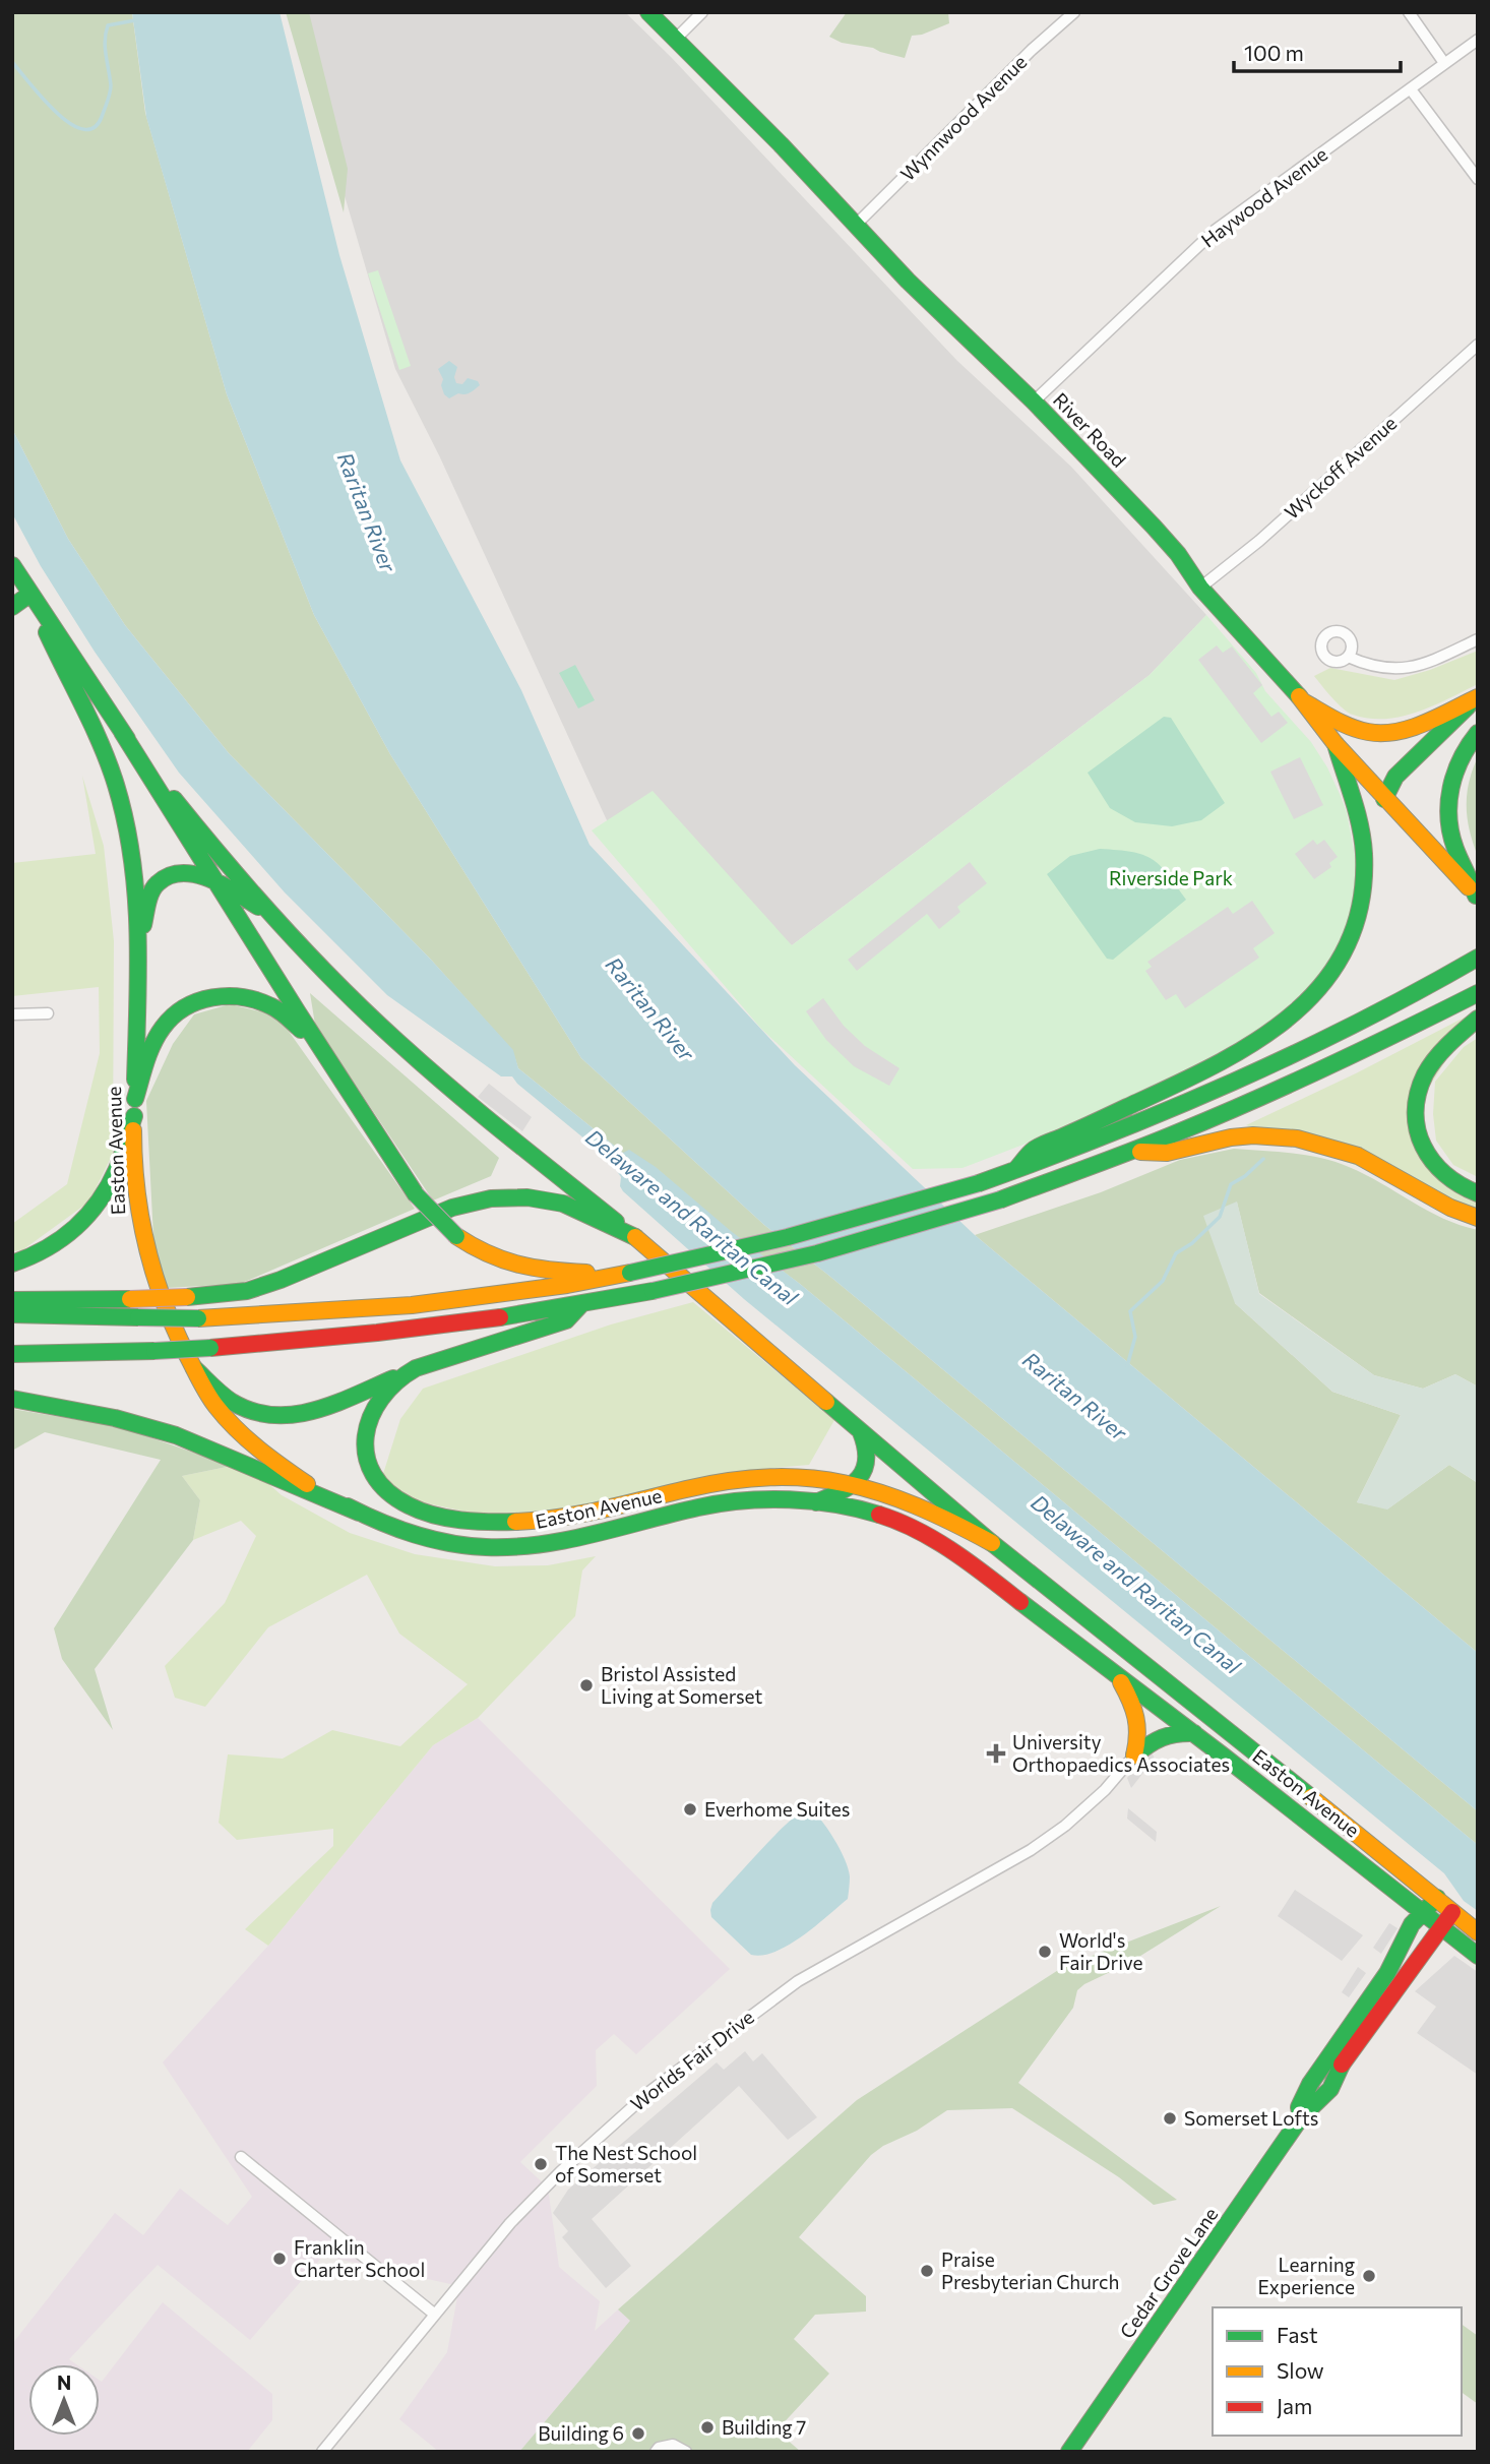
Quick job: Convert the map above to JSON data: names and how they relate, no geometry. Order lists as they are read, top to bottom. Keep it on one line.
{"streets":{"main road":["River Road","Easton Avenue","Cedar Grove Lane"],"street":["Wynnwood Avenue","Haywood Avenue","Wyckoff Avenue","Worlds Fair Drive"]},"crossings":[["Wynnwood Avenue","River Road"],["Haywood Avenue","River Road"],["River Road","Wyckoff Avenue"],["Easton Avenue","Cedar Grove Lane"]],"water":["Raritan River","Delaware and Raritan Canal"],"parks":["Riverside Park"],"places":{"other":["Bristol Assisted Living at Somerset","Everhome Suites","World's Fair Drive","Somerset Lofts","The Nest School of Somerset","Franklin Charter School","Praise Presbyterian Church","Learning Experience","Building 7","Building 6"],"health":["University Orthopaedics Associates"]},"legend":["Fast","Slow","Jam"],"scale_bar":"100 m","north":"top"}
